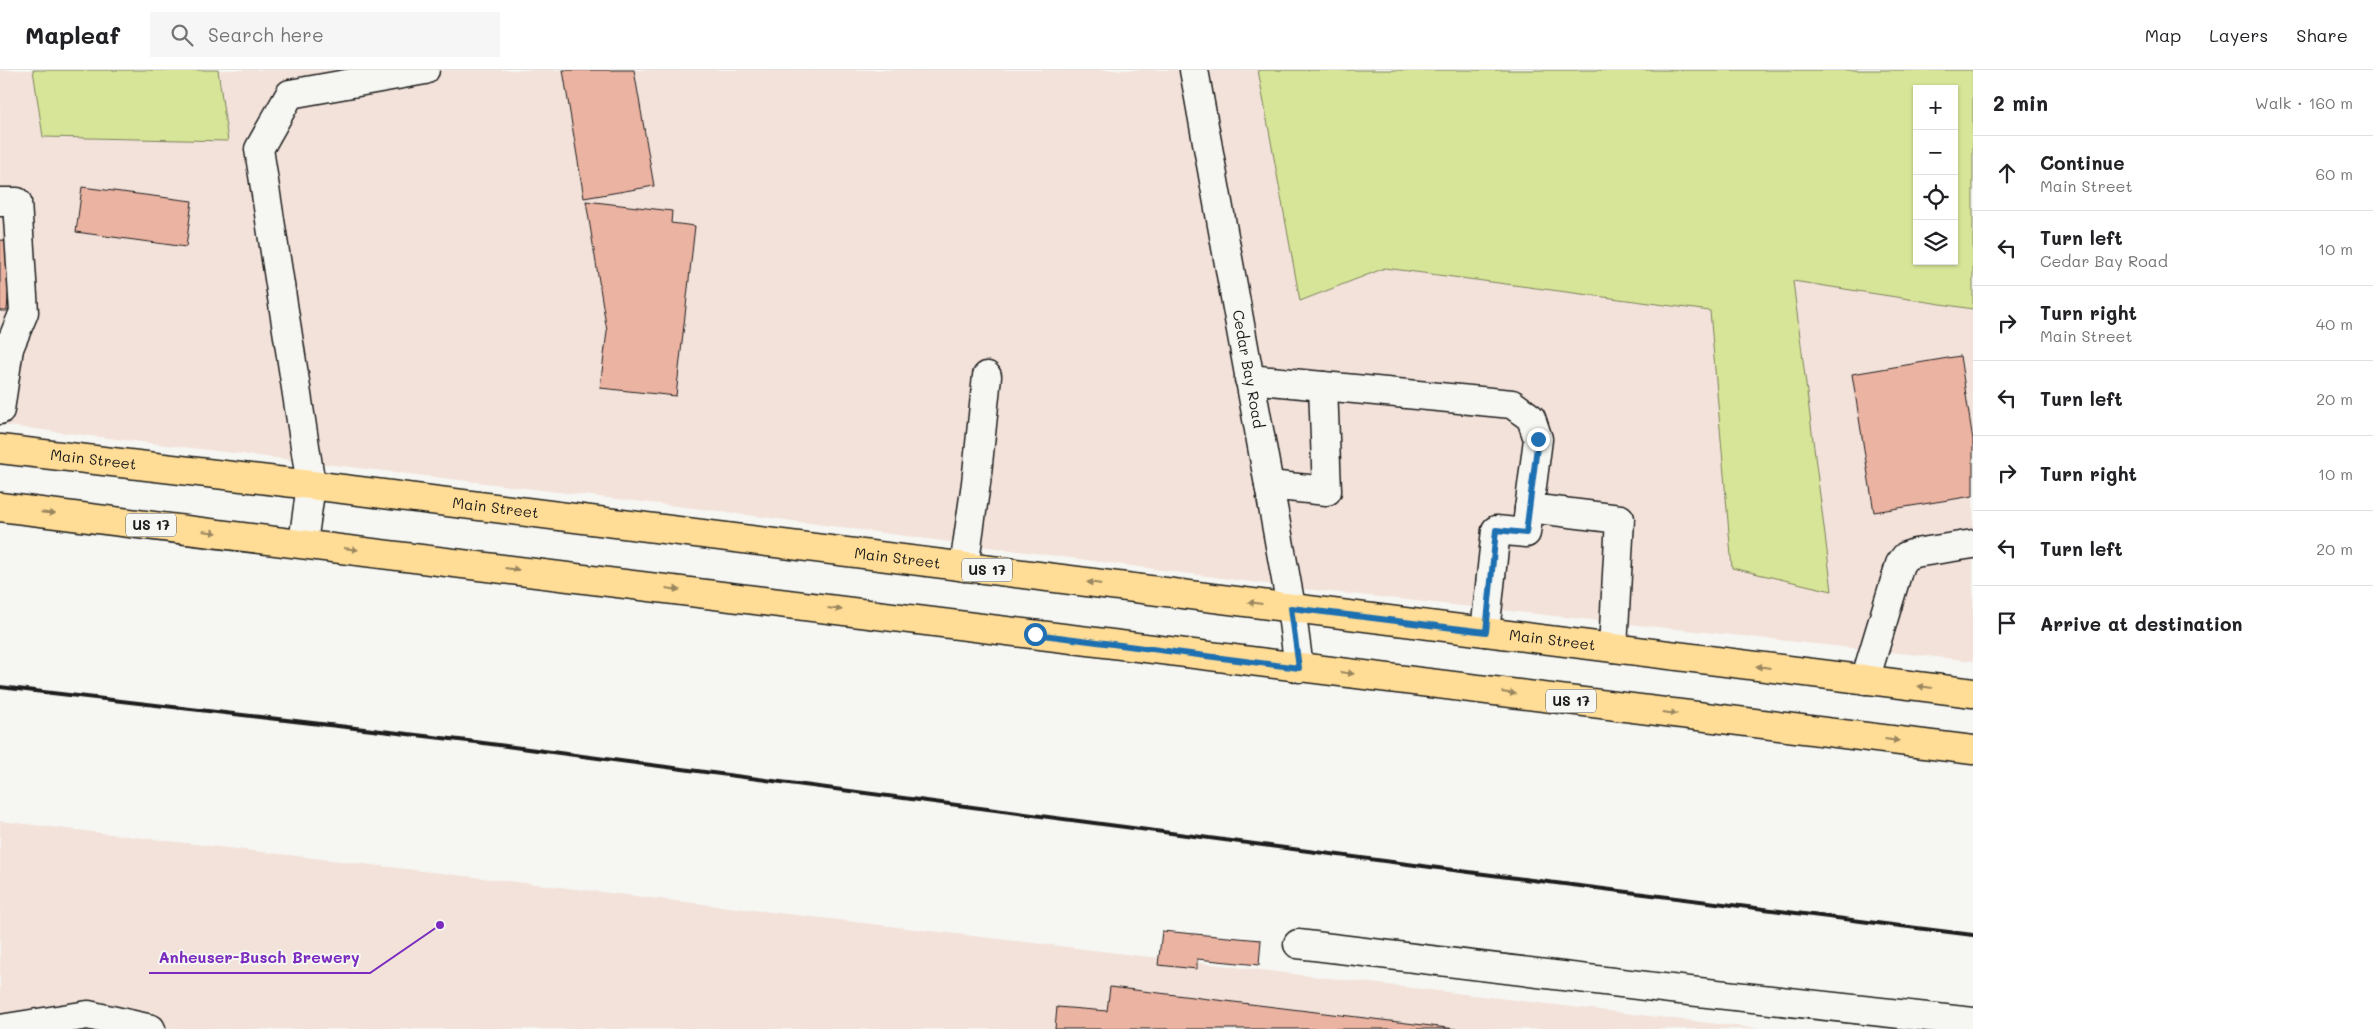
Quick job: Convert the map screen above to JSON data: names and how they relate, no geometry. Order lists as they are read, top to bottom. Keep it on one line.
{"streets":{"main road":["Main Street","US 17"],"street":["Cedar Bay Road"]},"crossings":[["Cedar Bay Road","Main Street"],["Cedar Bay Road","US 17"]],"places":["Anheuser-Busch Brewery"],"page":{"header":"Mapleaf","search":"Search here","nav":["Map","Layers","Share"],"heading":["2 min","Walk · 160 m"],"map_buttons":["+","−"],"list":[["Continue","Main Street","60 m"],["Turn left","Cedar Bay Road","10 m"],["Turn right","Main Street","40 m"],["Turn left","20 m"],["Turn right","10 m"],["Turn left","20 m"],"Arrive at destination"]}}
